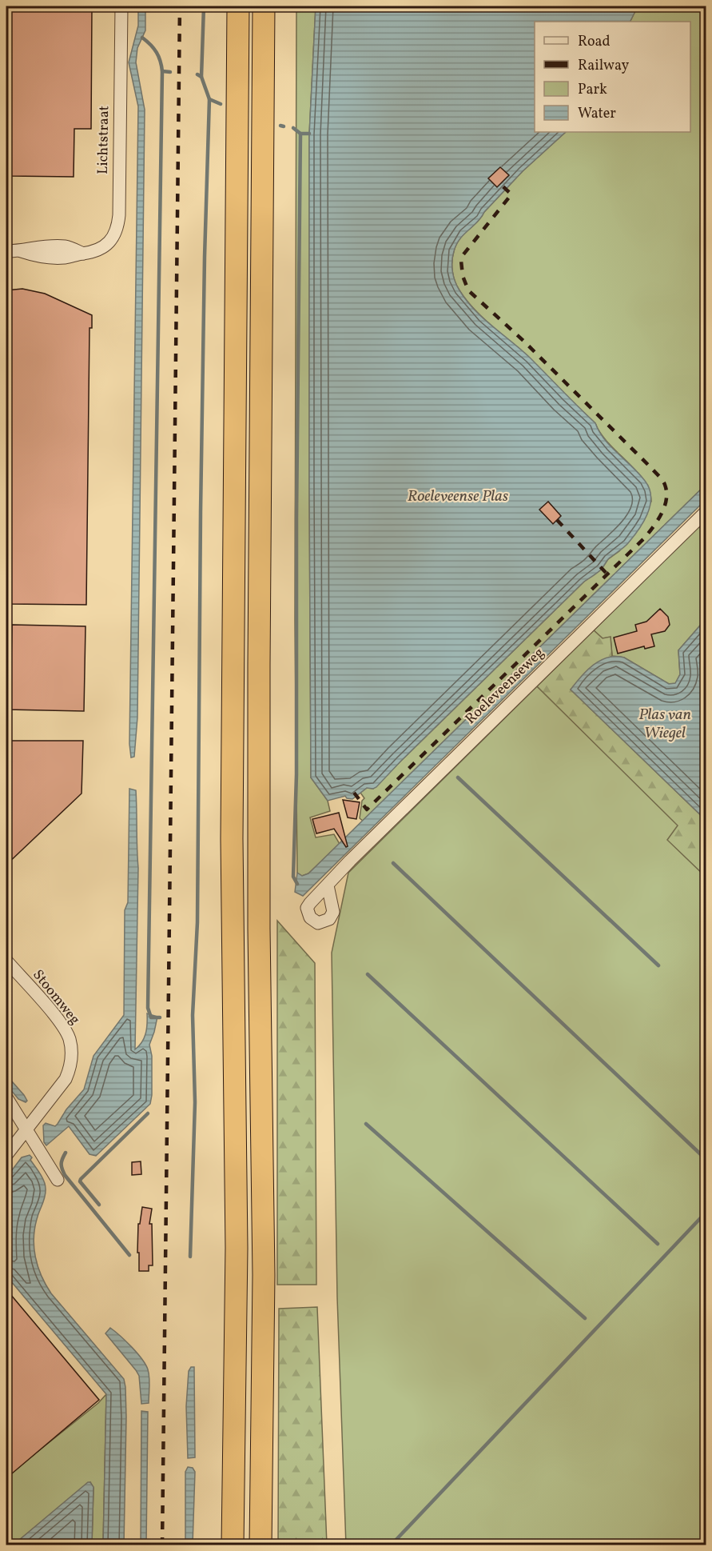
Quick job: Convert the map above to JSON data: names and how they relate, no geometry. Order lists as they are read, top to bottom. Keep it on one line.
{"streets":{"street":["Lichtstraat","Roeleveenseweg","Stoomweg"]},"water":["Roeleveense Plas","Plas van Wiegel"],"legend":["Road","Railway","Park","Water"]}
